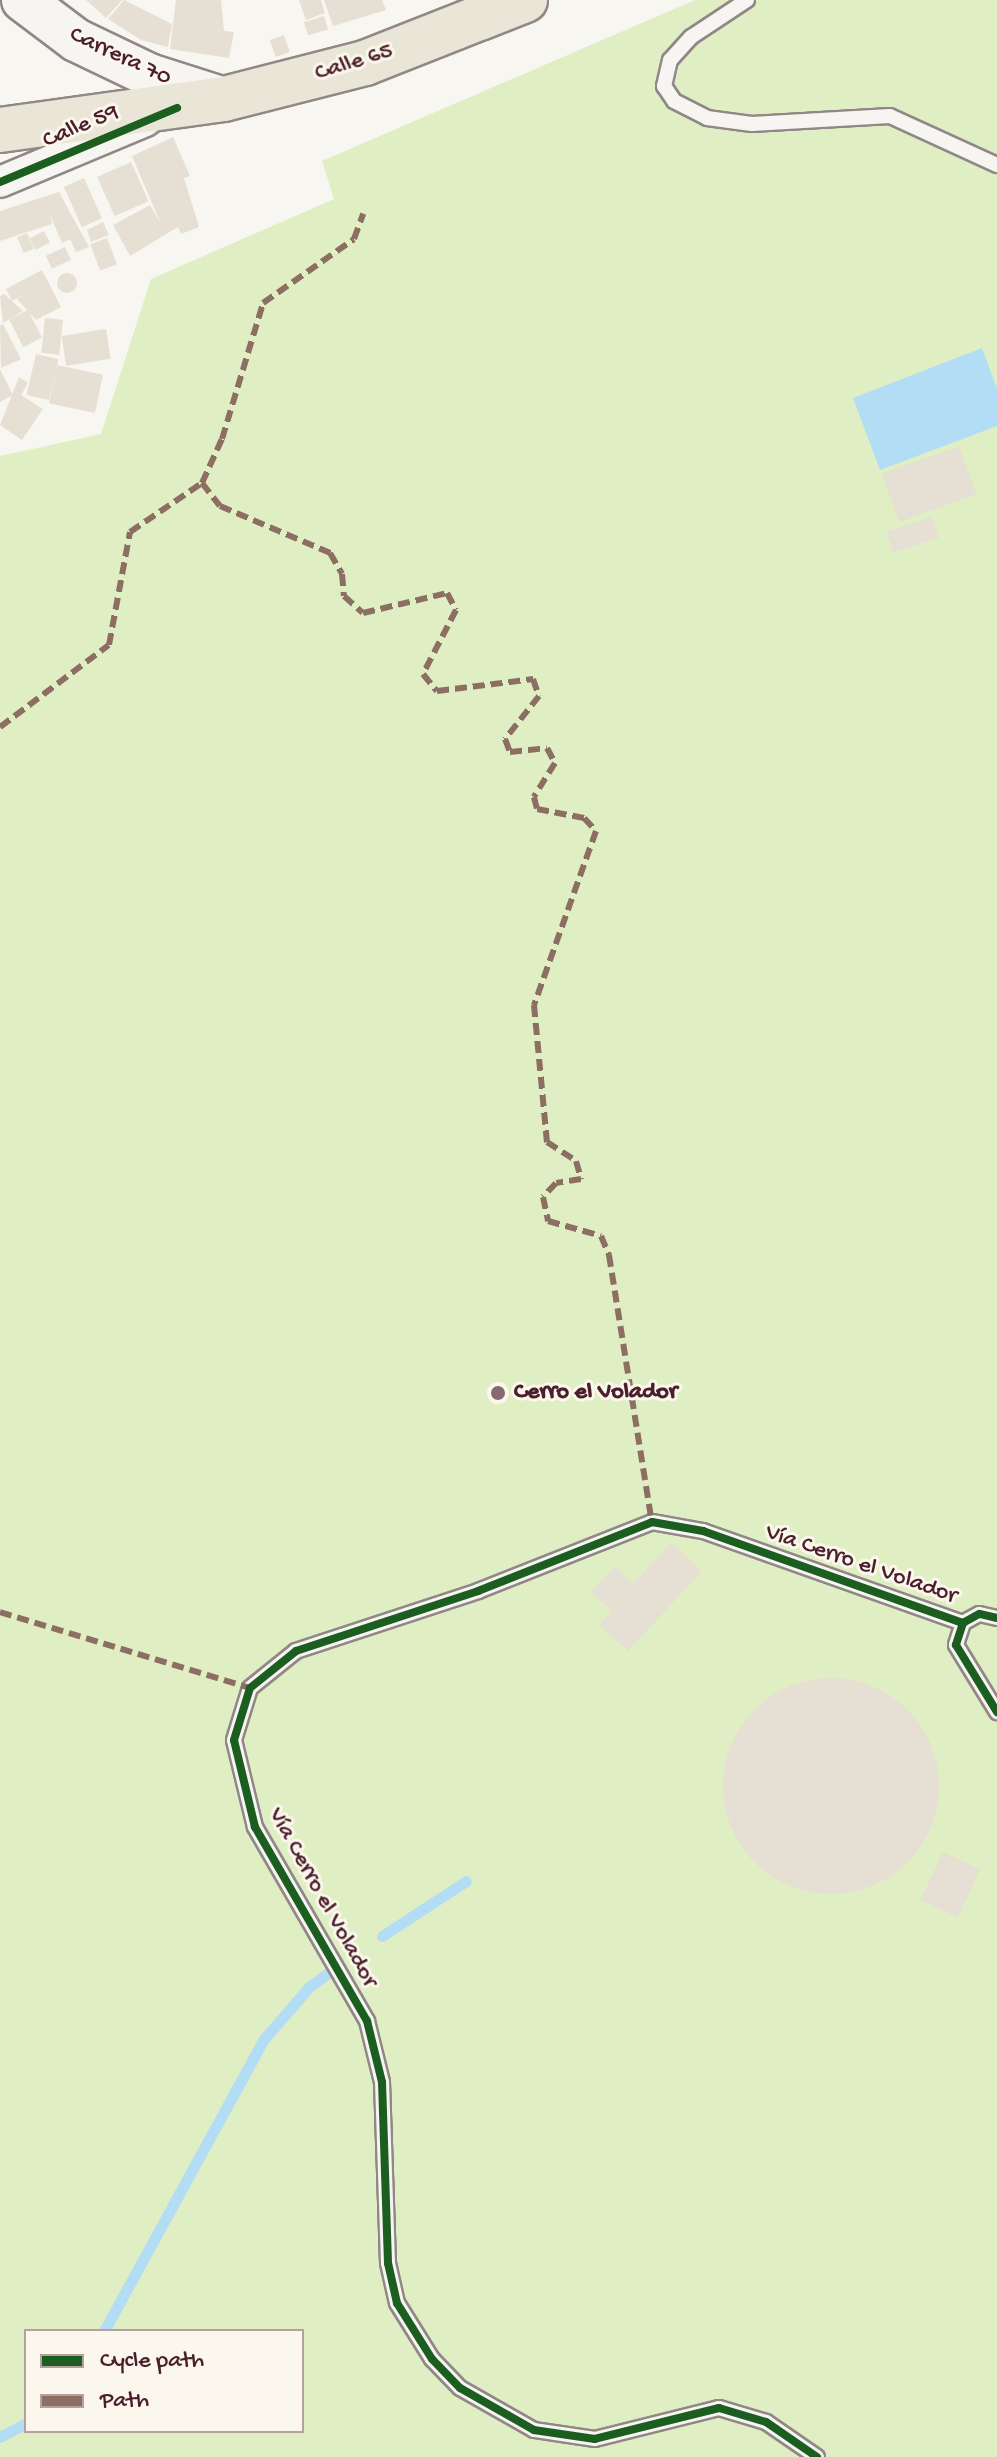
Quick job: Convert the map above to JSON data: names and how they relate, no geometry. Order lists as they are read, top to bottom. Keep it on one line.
{"streets":{"highway":["Calle 65"],"main road":["Carrera 70"],"street":["Calle 59"],"lane":["Vía Cerro el Volador"]},"crossings":[["Carrera 70","Calle 65"],["Calle 65","Calle 59"]],"places":["Cerro el Volador"],"legend":["Cycle path","Path"]}
